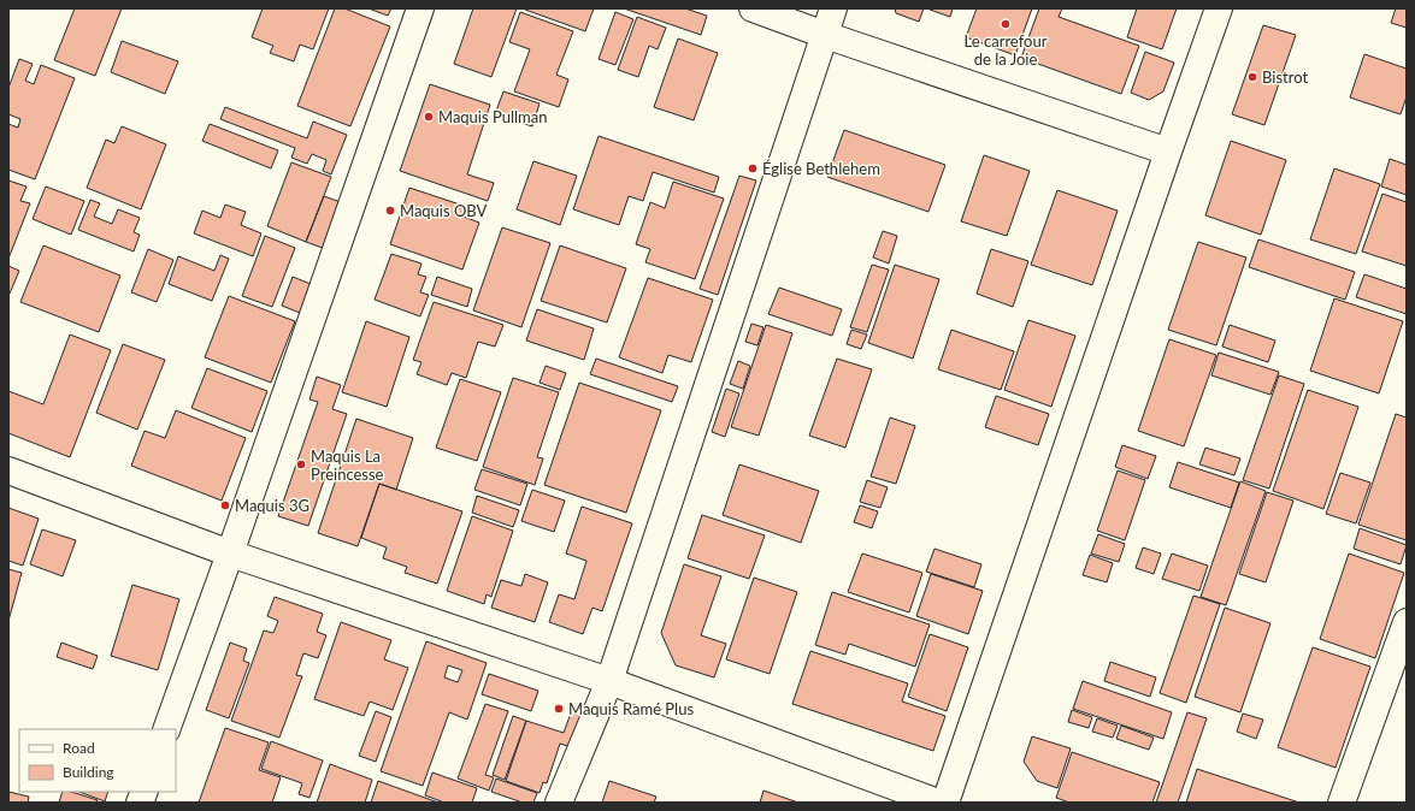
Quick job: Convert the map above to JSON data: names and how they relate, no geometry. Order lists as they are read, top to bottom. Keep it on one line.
{"places":["Le carrefour de la Joie","Bistrot","Maquis Pullman","Église Bethlehem","Maquis OBV","Maquis La Preincesse","Maquis 3G","Maquis Ramé Plus"],"legend":["Road","Building"]}
